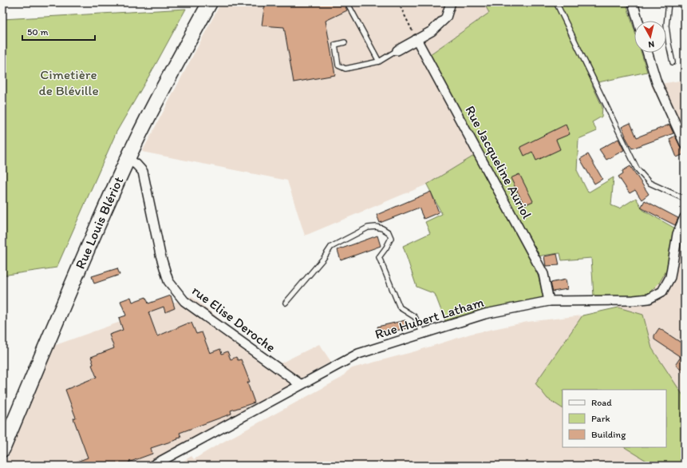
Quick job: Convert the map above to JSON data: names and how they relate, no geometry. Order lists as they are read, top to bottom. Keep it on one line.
{"streets":{"main road":["Rue Louis Blériot"],"street":["Rue Jacqueline Auriol","Rue Hubert Latham","rue Elise Deroche"]},"crossings":[["Rue Jacqueline Auriol","Rue Hubert Latham"],["Rue Louis Blériot","rue Elise Deroche"],["Rue Hubert Latham","rue Elise Deroche"]],"parks":["Cimetière de Bléville"],"legend":["Road","Park","Building"],"scale_bar":"50 m","north":"bottom"}
